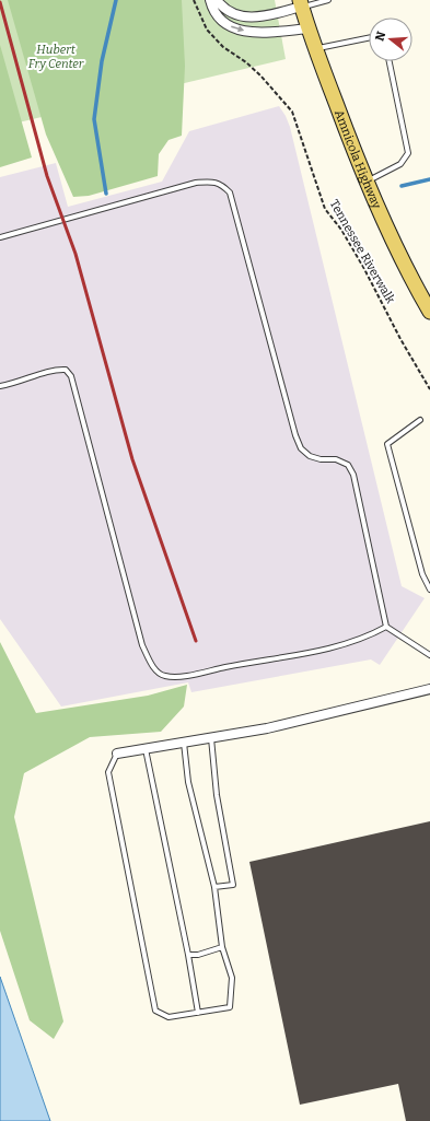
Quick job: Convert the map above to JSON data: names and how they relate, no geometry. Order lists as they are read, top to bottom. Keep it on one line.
{"streets":{"main road":["Amnicola Highway"],"path":["Tennessee Riverwalk"]},"parks":["Hubert Fry Center"],"north":"left"}
